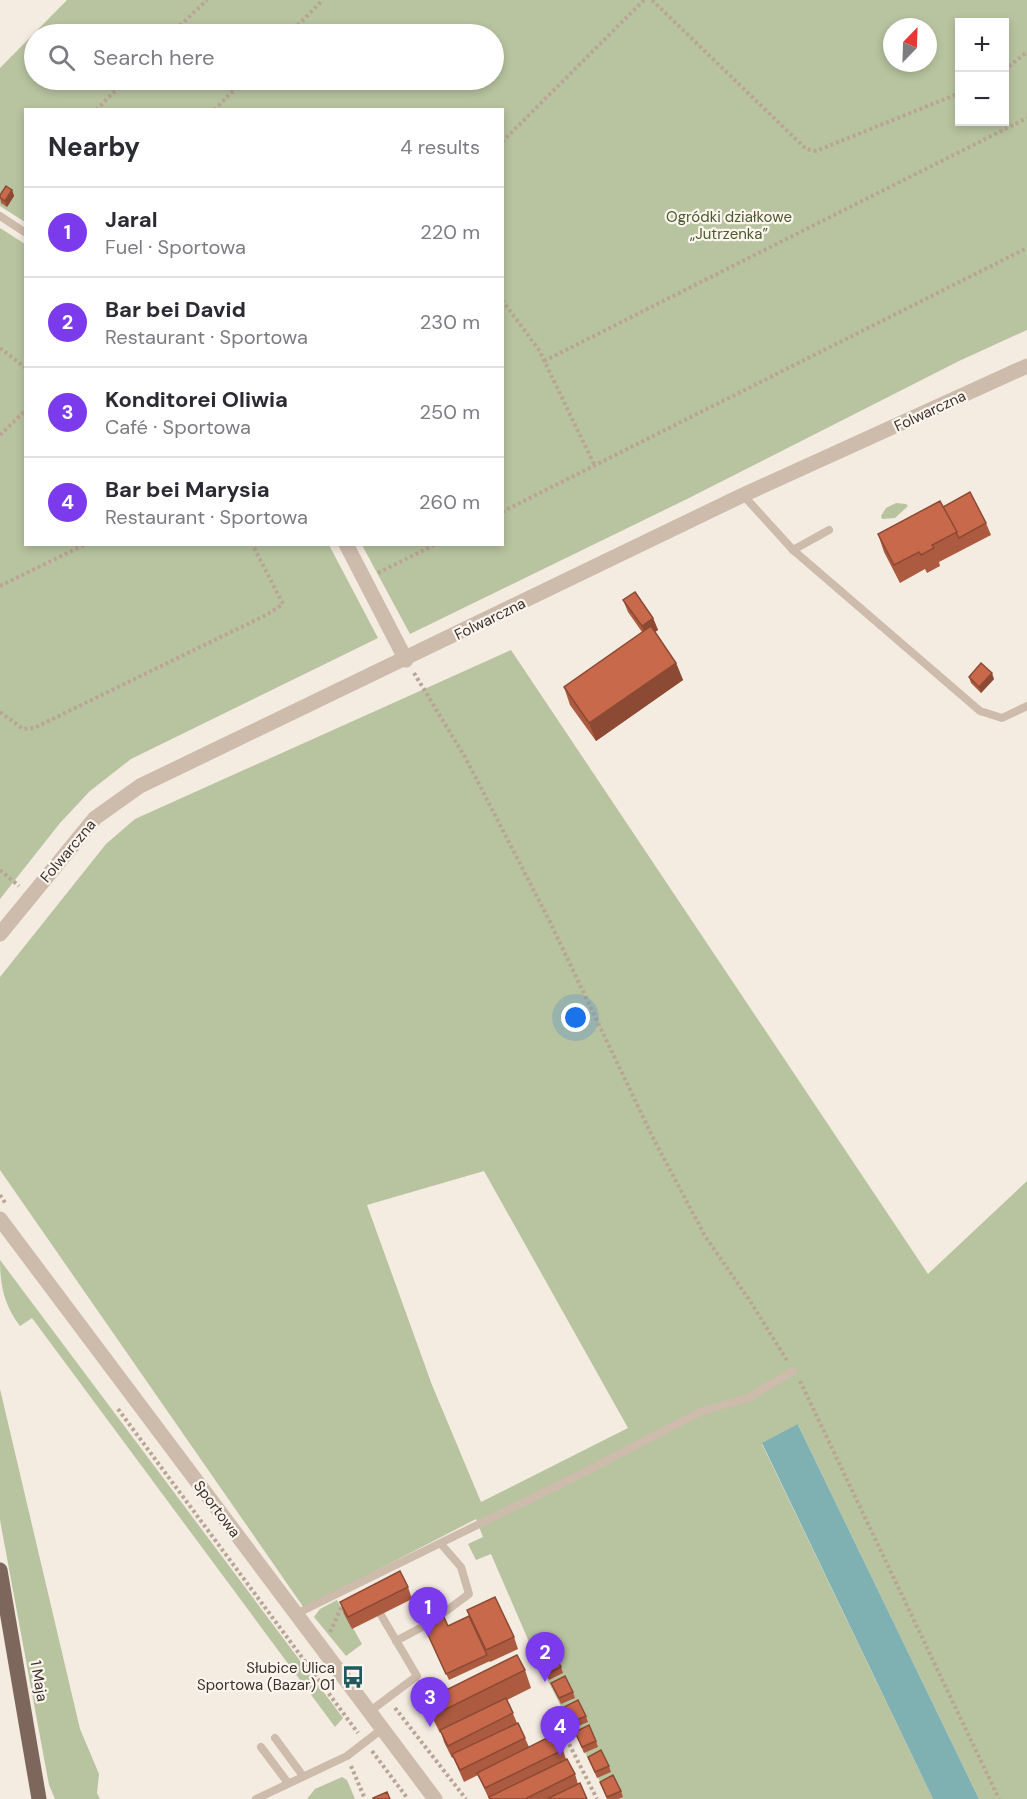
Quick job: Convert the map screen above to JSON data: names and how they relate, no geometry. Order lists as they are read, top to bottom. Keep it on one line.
{"streets":{"main road":["1 Maja"],"street":["Folwarczna","Sportowa"]},"parks":["Ogródki działkowe „Jutrzenka”"],"places":{"bus stop":["Słubice Ulica Sportowa (Bazar) 01"]},"north":"top right","page":{"map_buttons":["+","−"],"search":"Search here","heading":["Nearby","4 results"],"list":[{"mark":"1","name":"Jaral","note":"Fuel · Sportowa","value":"220 m"},{"mark":"2","name":"Bar bei David","note":"Restaurant · Sportowa","value":"230 m"},{"mark":"3","name":"Konditorei Oliwia","note":"Café · Sportowa","value":"250 m"},{"mark":"4","name":"Bar bei Marysia","note":"Restaurant · Sportowa","value":"260 m"}],"pins":["1","2","3","4"]}}
